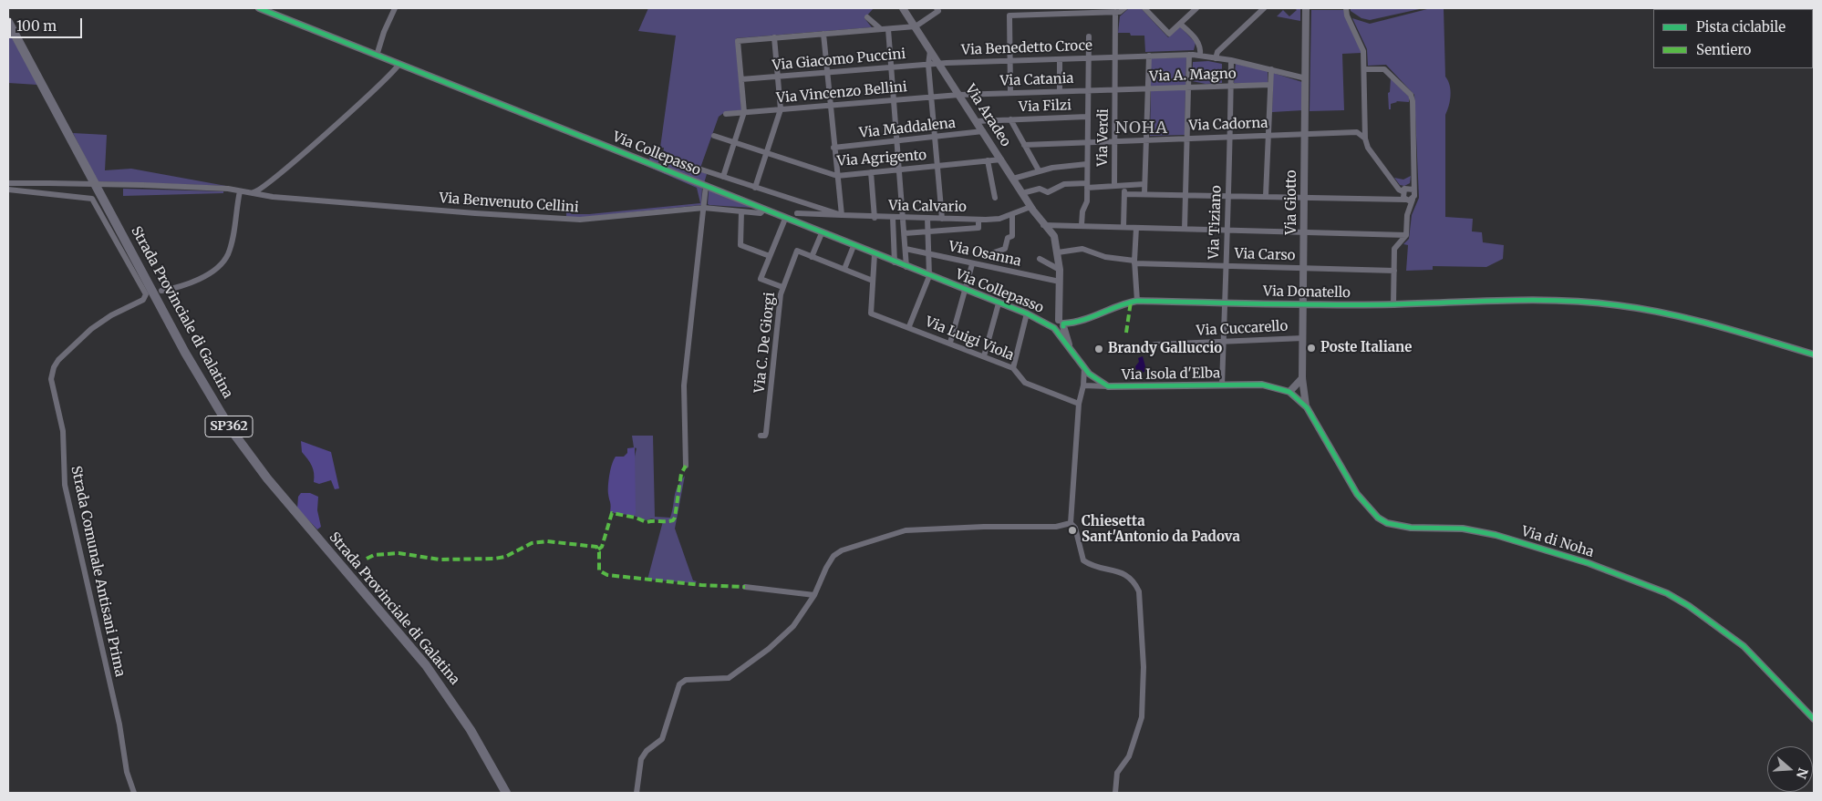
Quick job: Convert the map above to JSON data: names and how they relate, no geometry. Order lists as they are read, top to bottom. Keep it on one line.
{"streets":{"main road":["Strada Provinciale di Galatina","SP362"],"street":["Via Benedetto Croce","Via Giacomo Puccini","Via A. Magno","Via Catania","Via Vincenzo Bellini","Via Filzi","Via Aradeo","Via Cadorna","Via Maddalena","Via Verdi","Via Collepasso","Via Agrigento","Via Giotto","Via Benvenuto Cellini","Via Calvario","Via Tiziano","Via Osanna","Via Carso","Via Donatello","Via Cuccarello","Via Luigi Viola","Via C. De Giorgi","Via Isola d'Elba","Via di Noha","Strada Comunale Antisani Prima"]},"crossings":[["Via Benedetto Croce","Via Giacomo Puccini"],["Via Benedetto Croce","Via Aradeo"],["Via Benedetto Croce","Via Verdi"],["Via Benedetto Croce","Via Giotto"],["Via Benedetto Croce","Via Tiziano"],["Via Giacomo Puccini","Via Aradeo"],["Via A. Magno","Via Catania"],["Via A. Magno","Via Verdi"],["Via A. Magno","Via Tiziano"],["Via Catania","Via Vincenzo Bellini"],["Via Catania","Via Aradeo"],["Via Catania","Via Verdi"],["Via Vincenzo Bellini","Via Aradeo"],["Via Filzi","Via Aradeo"],["Via Aradeo","Via Maddalena"],["Via Aradeo","Via Agrigento"],["Via Aradeo","Via Calvario"],["Via Aradeo","Via Carso"],["Via Cadorna","Via Verdi"],["Via Cadorna","Via Giotto"],["Via Cadorna","Via Tiziano"],["Via Collepasso","Via Benvenuto Cellini"],["Via Collepasso","Via Donatello"],["Via Collepasso","Via Isola d'Elba"],["Via Giotto","Via Carso"],["Via Giotto","Via Donatello"],["Via Giotto","Via Cuccarello"],["Via Giotto","Via Isola d'Elba"],["Via Giotto","Via di Noha"],["Via Tiziano","Via Carso"],["Via Tiziano","Via Donatello"],["Via Tiziano","Via Cuccarello"],["Via Tiziano","Via Isola d'Elba"],["Via Donatello","Via Isola d'Elba"],["Via Luigi Viola","Via C. De Giorgi"],["Via Isola d'Elba","Via di Noha"]],"districts":["NOHA"],"places":["Poste Italiane","Brandy Galluccio","Chiesetta Sant'Antonio da Padova"],"legend":["Pista ciclabile","Sentiero"],"scale_bar":"100 m","north":"right"}
